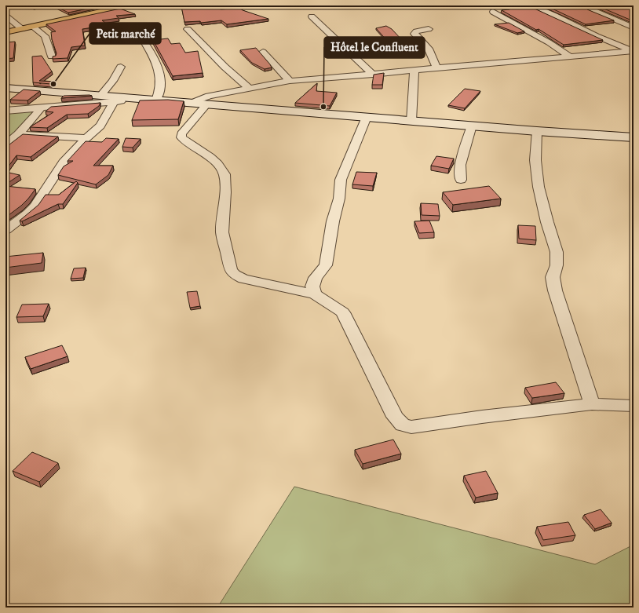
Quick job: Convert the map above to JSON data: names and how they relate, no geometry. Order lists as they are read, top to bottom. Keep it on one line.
{"places":["Petit marché","Hôtel le Confluent"]}
